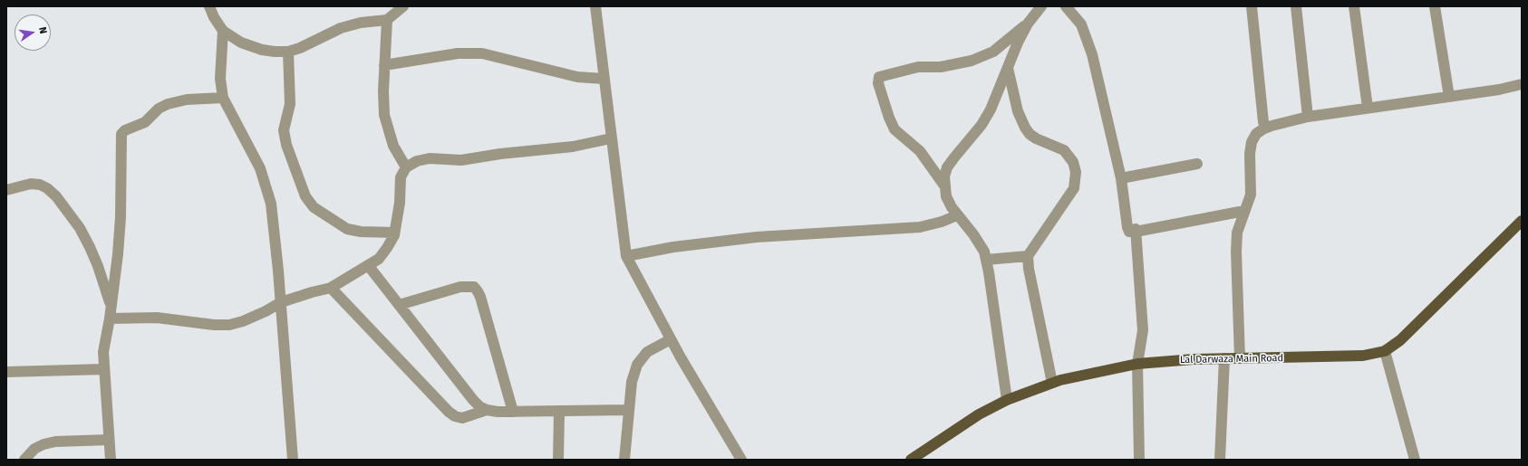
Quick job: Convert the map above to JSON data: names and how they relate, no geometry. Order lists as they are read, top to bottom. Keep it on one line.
{"streets":{"main road":["Lal Darwaza Main Road"]},"north":"right"}
